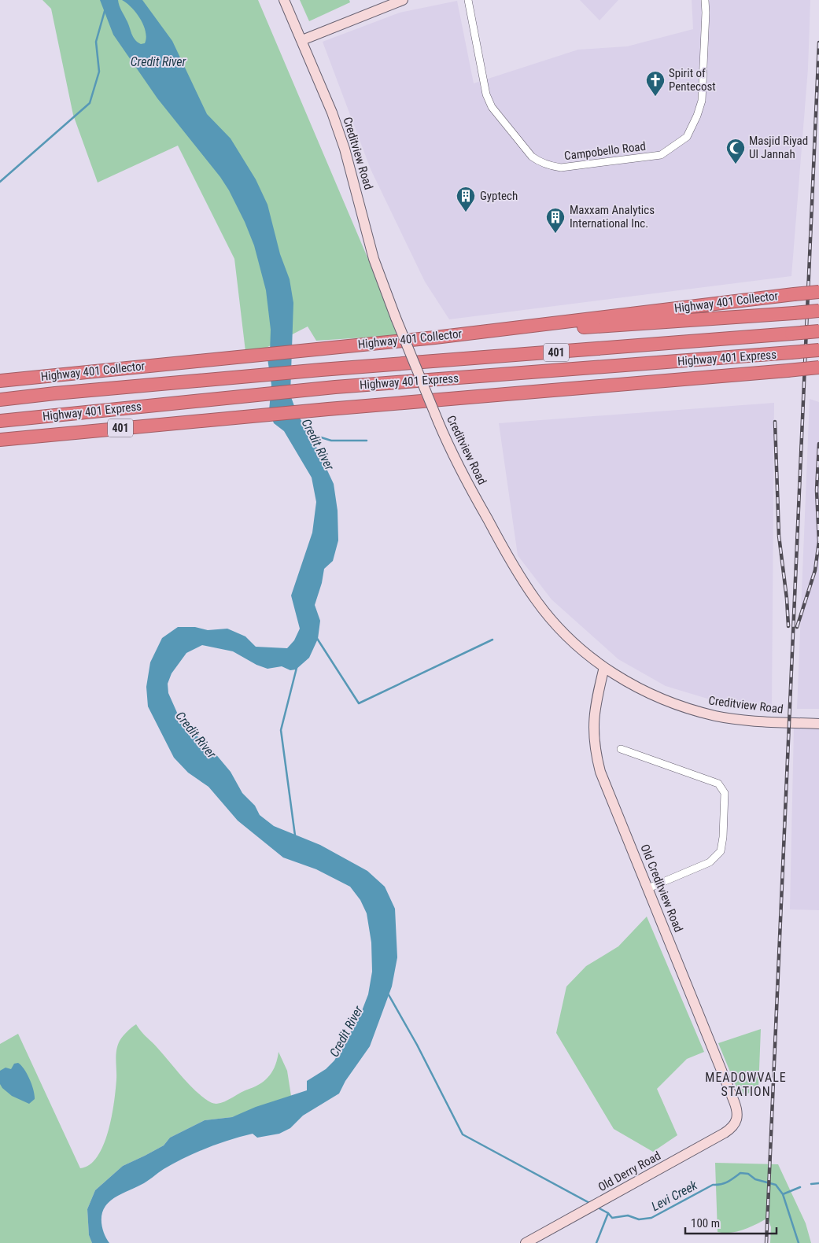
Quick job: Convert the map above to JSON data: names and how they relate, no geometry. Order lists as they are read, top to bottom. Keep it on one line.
{"streets":{"highway":["Highway 401 Collector","401","Highway 401 Express"],"main road":["Creditview Road","Old Creditview Road","Old Derry Road"],"street":["Campobello Road"]},"crossings":[["Creditview Road","Old Creditview Road"],["Old Creditview Road","Old Derry Road"]],"districts":["MEADOWVALE STATION"],"water":["Credit River","Levi Creek"],"places":{"church":["Spirit of Pentecost"],"mosque":["Masjid Riyad Ul Jannah"],"building":["Gyptech","Maxxam Analytics International Inc."]},"scale_bar":"100 m"}
